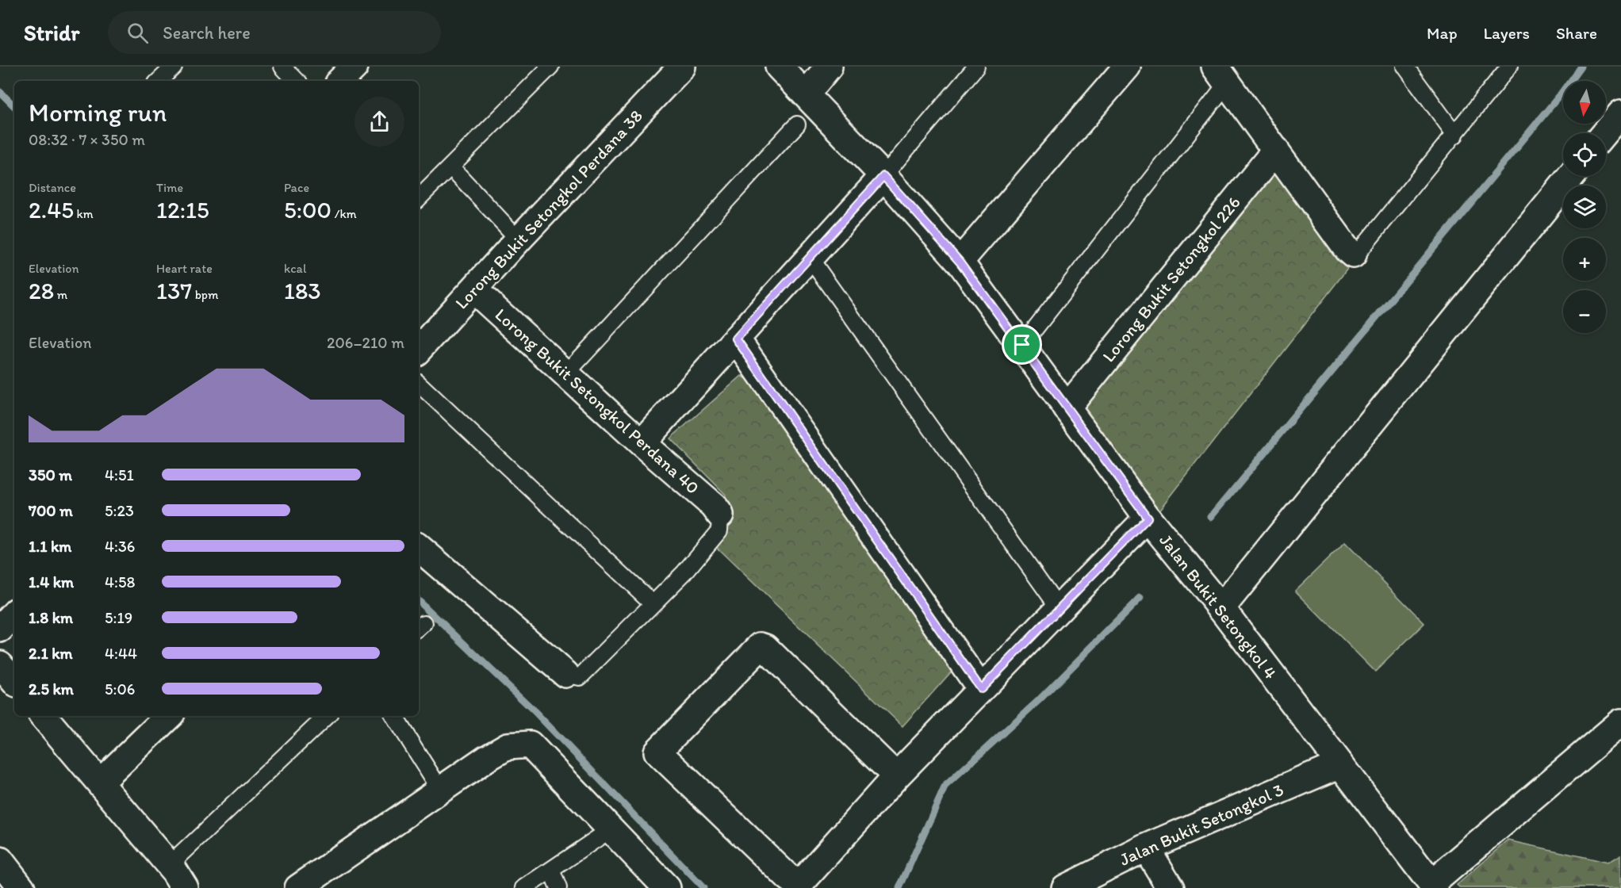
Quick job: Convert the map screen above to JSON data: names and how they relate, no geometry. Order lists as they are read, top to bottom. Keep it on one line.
{"streets":{"street":["Lorong Bukit Setongkol Perdana 38","Lorong Bukit Setongkol 226","Lorong Bukit Setongkol Perdana 40","Jalan Bukit Setongkol 4","Jalan Bukit Setongkol 3"]},"crossings":[["Lorong Bukit Setongkol Perdana 38","Lorong Bukit Setongkol Perdana 40"],["Lorong Bukit Setongkol 226","Jalan Bukit Setongkol 4"],["Jalan Bukit Setongkol 4","Jalan Bukit Setongkol 3"]],"north":"bottom","page":{"header":"Stridr","search":"Search here","nav":["Map","Layers","Share"],"map_buttons":["+","−"],"heading":["Morning run","08:32 · 7 × 350 m"],"stats":[["Distance","2.45 km"],["Time","12:15"],["Pace","5:00 /km"],["Elevation","28 m"],["Heart rate","137 bpm"],["kcal","183"]],"chart":["Elevation","206–210 m"],"list":[{"name":"350 m","note":"4:51"},{"name":"700 m","note":"5:23"},{"name":"1.1 km","note":"4:36"},{"name":"1.4 km","note":"4:58"},{"name":"1.8 km","note":"5:19"},{"name":"2.1 km","note":"4:44"},{"name":"2.5 km","note":"5:06"}]}}
